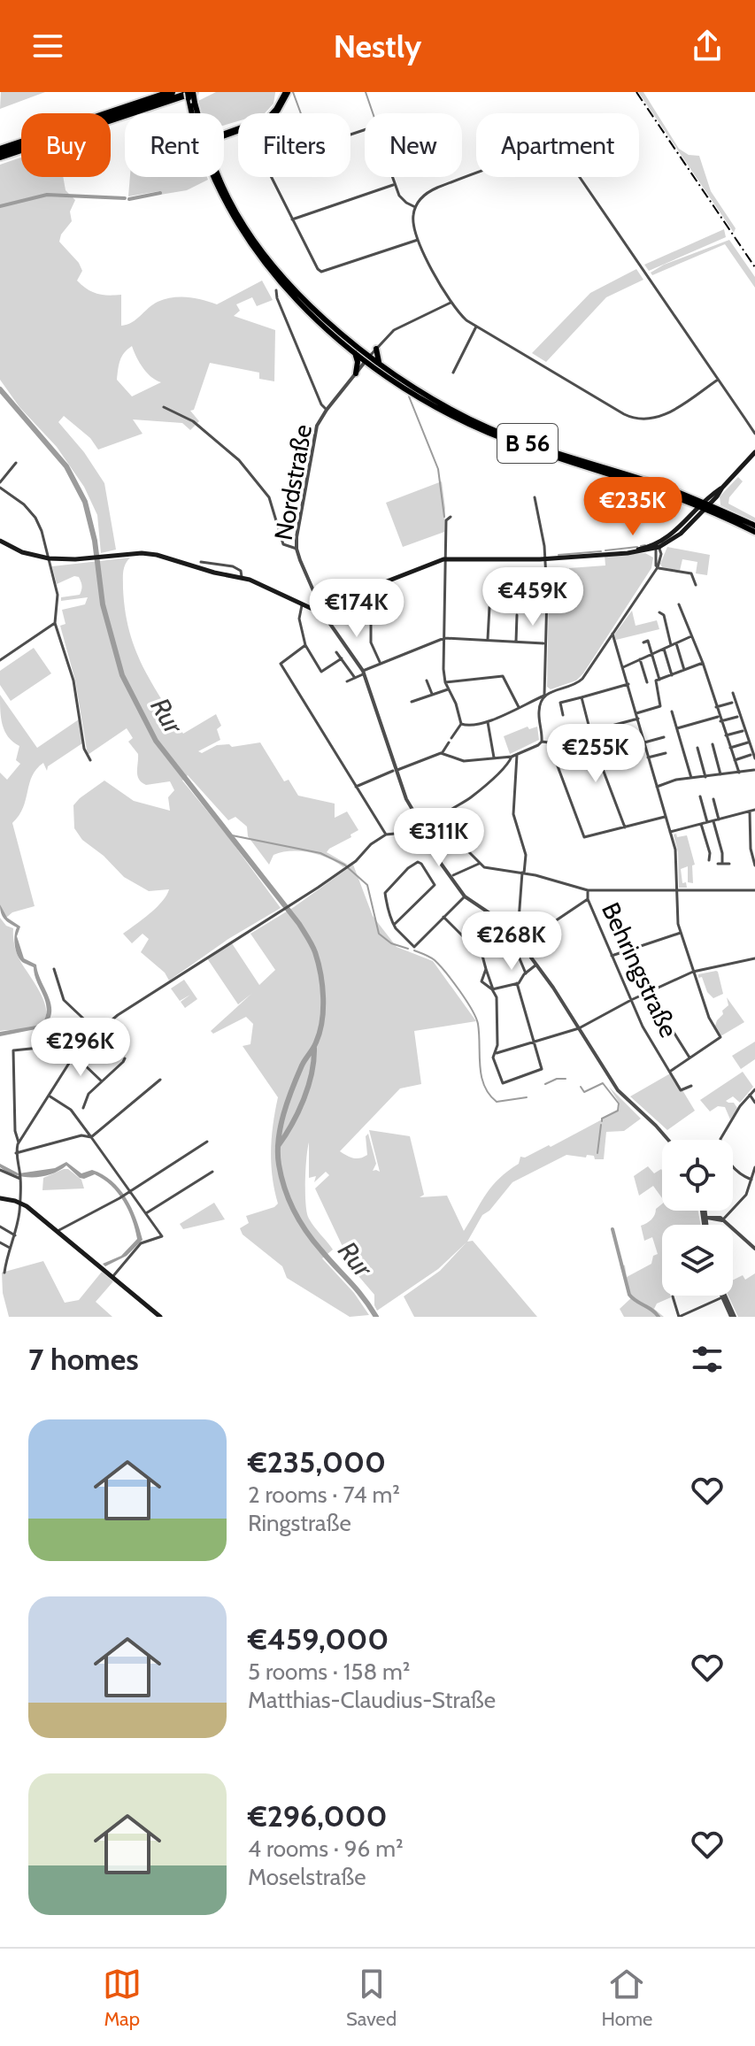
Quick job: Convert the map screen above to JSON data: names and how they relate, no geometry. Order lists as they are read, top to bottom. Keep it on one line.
{"streets":{"main road":["B 56"],"street":["Nordstraße","Behringstraße"]},"crossings":[["B 56","Nordstraße"]],"water":["Rur"],"page":{"header":"Nestly","chip":["Buy","Rent","Filters","New","Apartment"],"price":["€235K","€459K","€174K","€255K","€311K","€268K","€296K"],"heading":"7 homes","list":[{"name":"€235,000","note":"2 rooms · 74 m² · Ringstraße"},{"name":"€459,000","note":"5 rooms · 158 m² · Matthias-Claudius-Straße"},{"name":"€296,000","note":"4 rooms · 96 m² · Moselstraße"}],"tabs":["Map","Saved","Home"]}}
